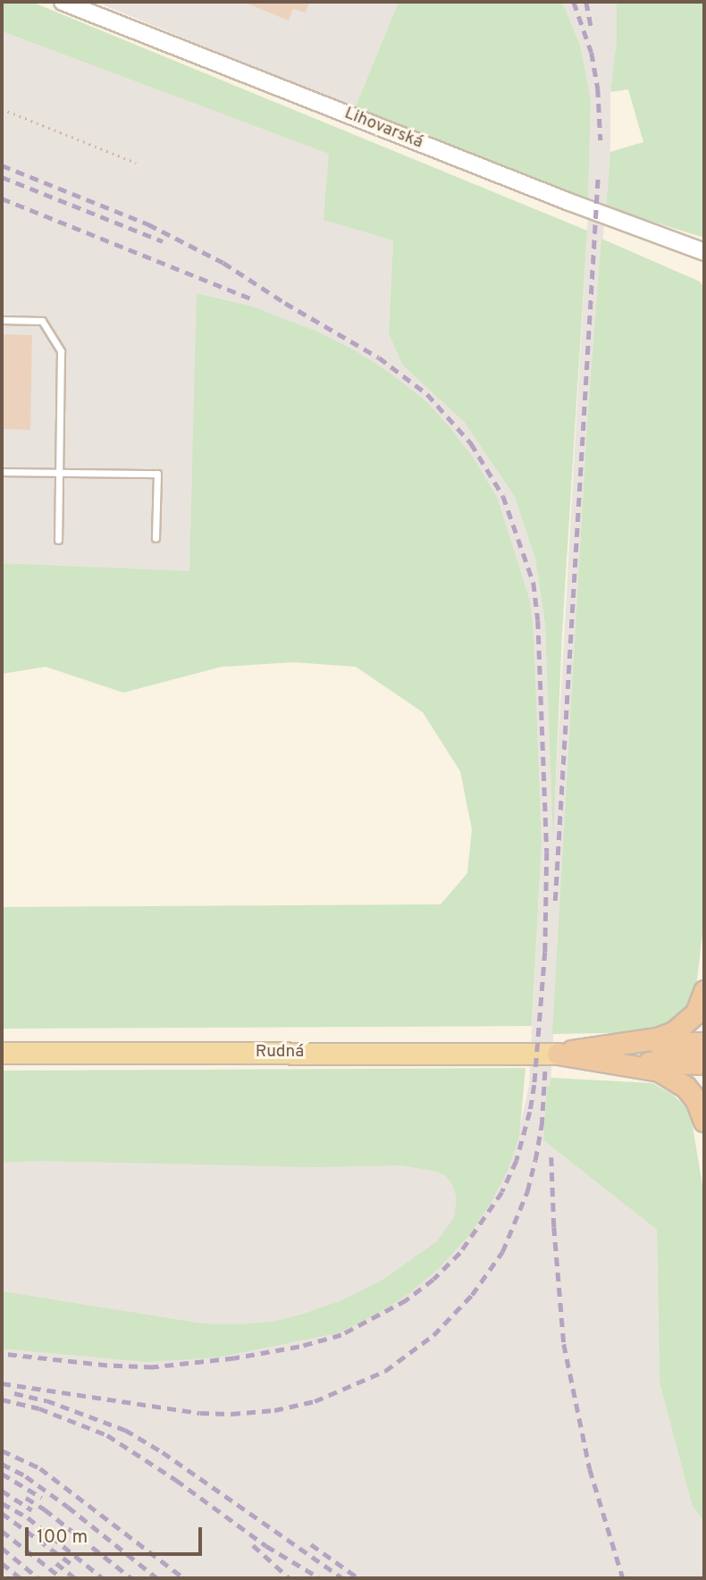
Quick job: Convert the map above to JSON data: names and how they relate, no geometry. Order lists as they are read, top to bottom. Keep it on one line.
{"streets":{"main road":["Rudná"],"street":["Lihovarská"]},"scale_bar":"100 m"}
